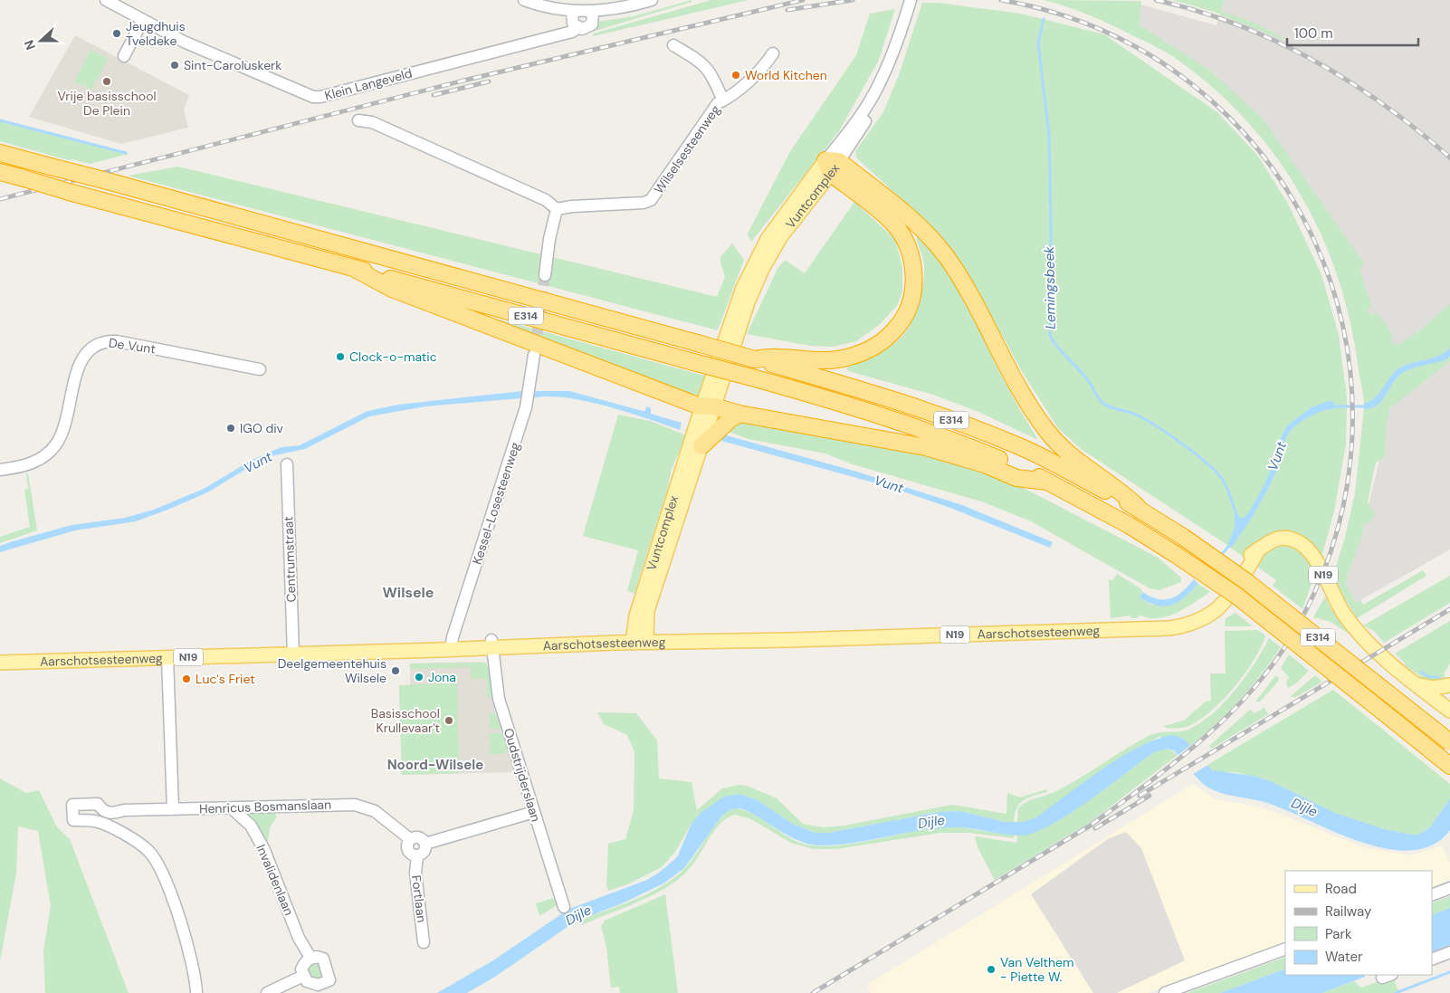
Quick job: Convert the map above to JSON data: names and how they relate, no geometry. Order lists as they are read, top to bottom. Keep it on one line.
{"streets":{"highway":["E314"],"main road":["Vuntcomplex","N19","Aarschotsesteenweg"],"street":["Klein Langeveld","Wilselsesteenweg","De Vunt","Kessel-Losesteenweg","Centrumstraat","Oudstrijderslaan","Henricus Bosmanslaan","Invalidenlaan","Fortlaan"]},"crossings":[["Vuntcomplex","Aarschotsesteenweg"],["Kessel-Losesteenweg","Aarschotsesteenweg"],["Centrumstraat","Aarschotsesteenweg"],["N19","Aarschotsesteenweg"],["Aarschotsesteenweg","Oudstrijderslaan"],["Henricus Bosmanslaan","Invalidenlaan"],["Henricus Bosmanslaan","Fortlaan"]],"districts":["Wilsele","Noord-Wilsele"],"water":["Lemingsbeek","Vunt","Dijle"],"places":["Jeugdhuis Tveldeke","Sint-Caroluskerk","World Kitchen","Vrije basisschool De Plein","Clock-o-matic","IGO div","Deelgemeentehuis Wilsele","Jona","Luc's Friet","Basisschool Krullevaar't","Van Velthem - Piette W."],"legend":["Road","Railway","Park","Water"],"scale_bar":"100 m","north":"left"}
